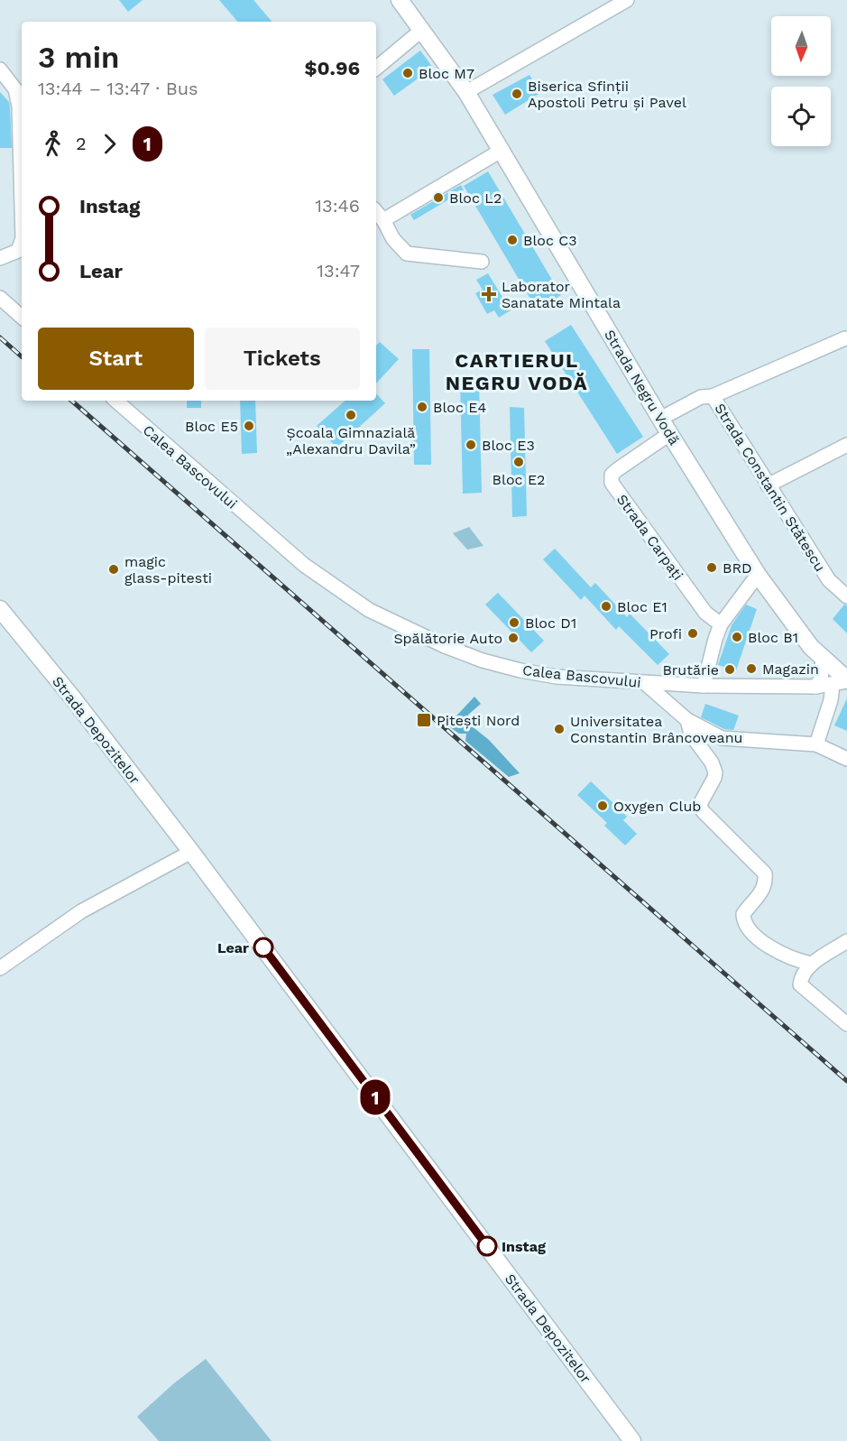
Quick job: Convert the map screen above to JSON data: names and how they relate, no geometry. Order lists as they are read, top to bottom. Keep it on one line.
{"streets":{"main road":["Strada Negru Vodă","Strada Depozitelor"],"street":["Calea Bascovului","Strada Constantin Stătescu","Strada Carpați"]},"crossings":[["Strada Negru Vodă","Calea Bascovului"],["Strada Negru Vodă","Strada Constantin Stătescu"],["Strada Negru Vodă","Strada Carpați"]],"districts":["CARTIERUL NEGRU VODĂ"],"places":{"other":["Bloc M7","Biserica Sfinții Apostoli Petru și Pavel","Bloc L2","Bloc C3","Bloc E4","Școala Gimnazială „Alexandru Davila”","Bloc E5","Bloc E3","Bloc E2","BRD","magic glass-pitesti","Bloc E1","Bloc D1","Profi","Bloc B1","Spălătorie Auto","Magazin","Brutărie","Universitatea Constantin Brâncoveanu","Oxygen Club","Lear","Instag"],"health":["Laborator Sanatate Mintala"],"transit":["Pitești Nord"]},"lines":["bus line 1"],"north":"bottom","page":{"on_map":"1","heading":["3 min","13:44 – 13:47 · Bus","$0.96"],"legs":["2","1"],"list":[{"name":"Instag","value":"13:46"},{"name":"Lear","value":"13:47"}],"buttons":["Start","Tickets"]}}
